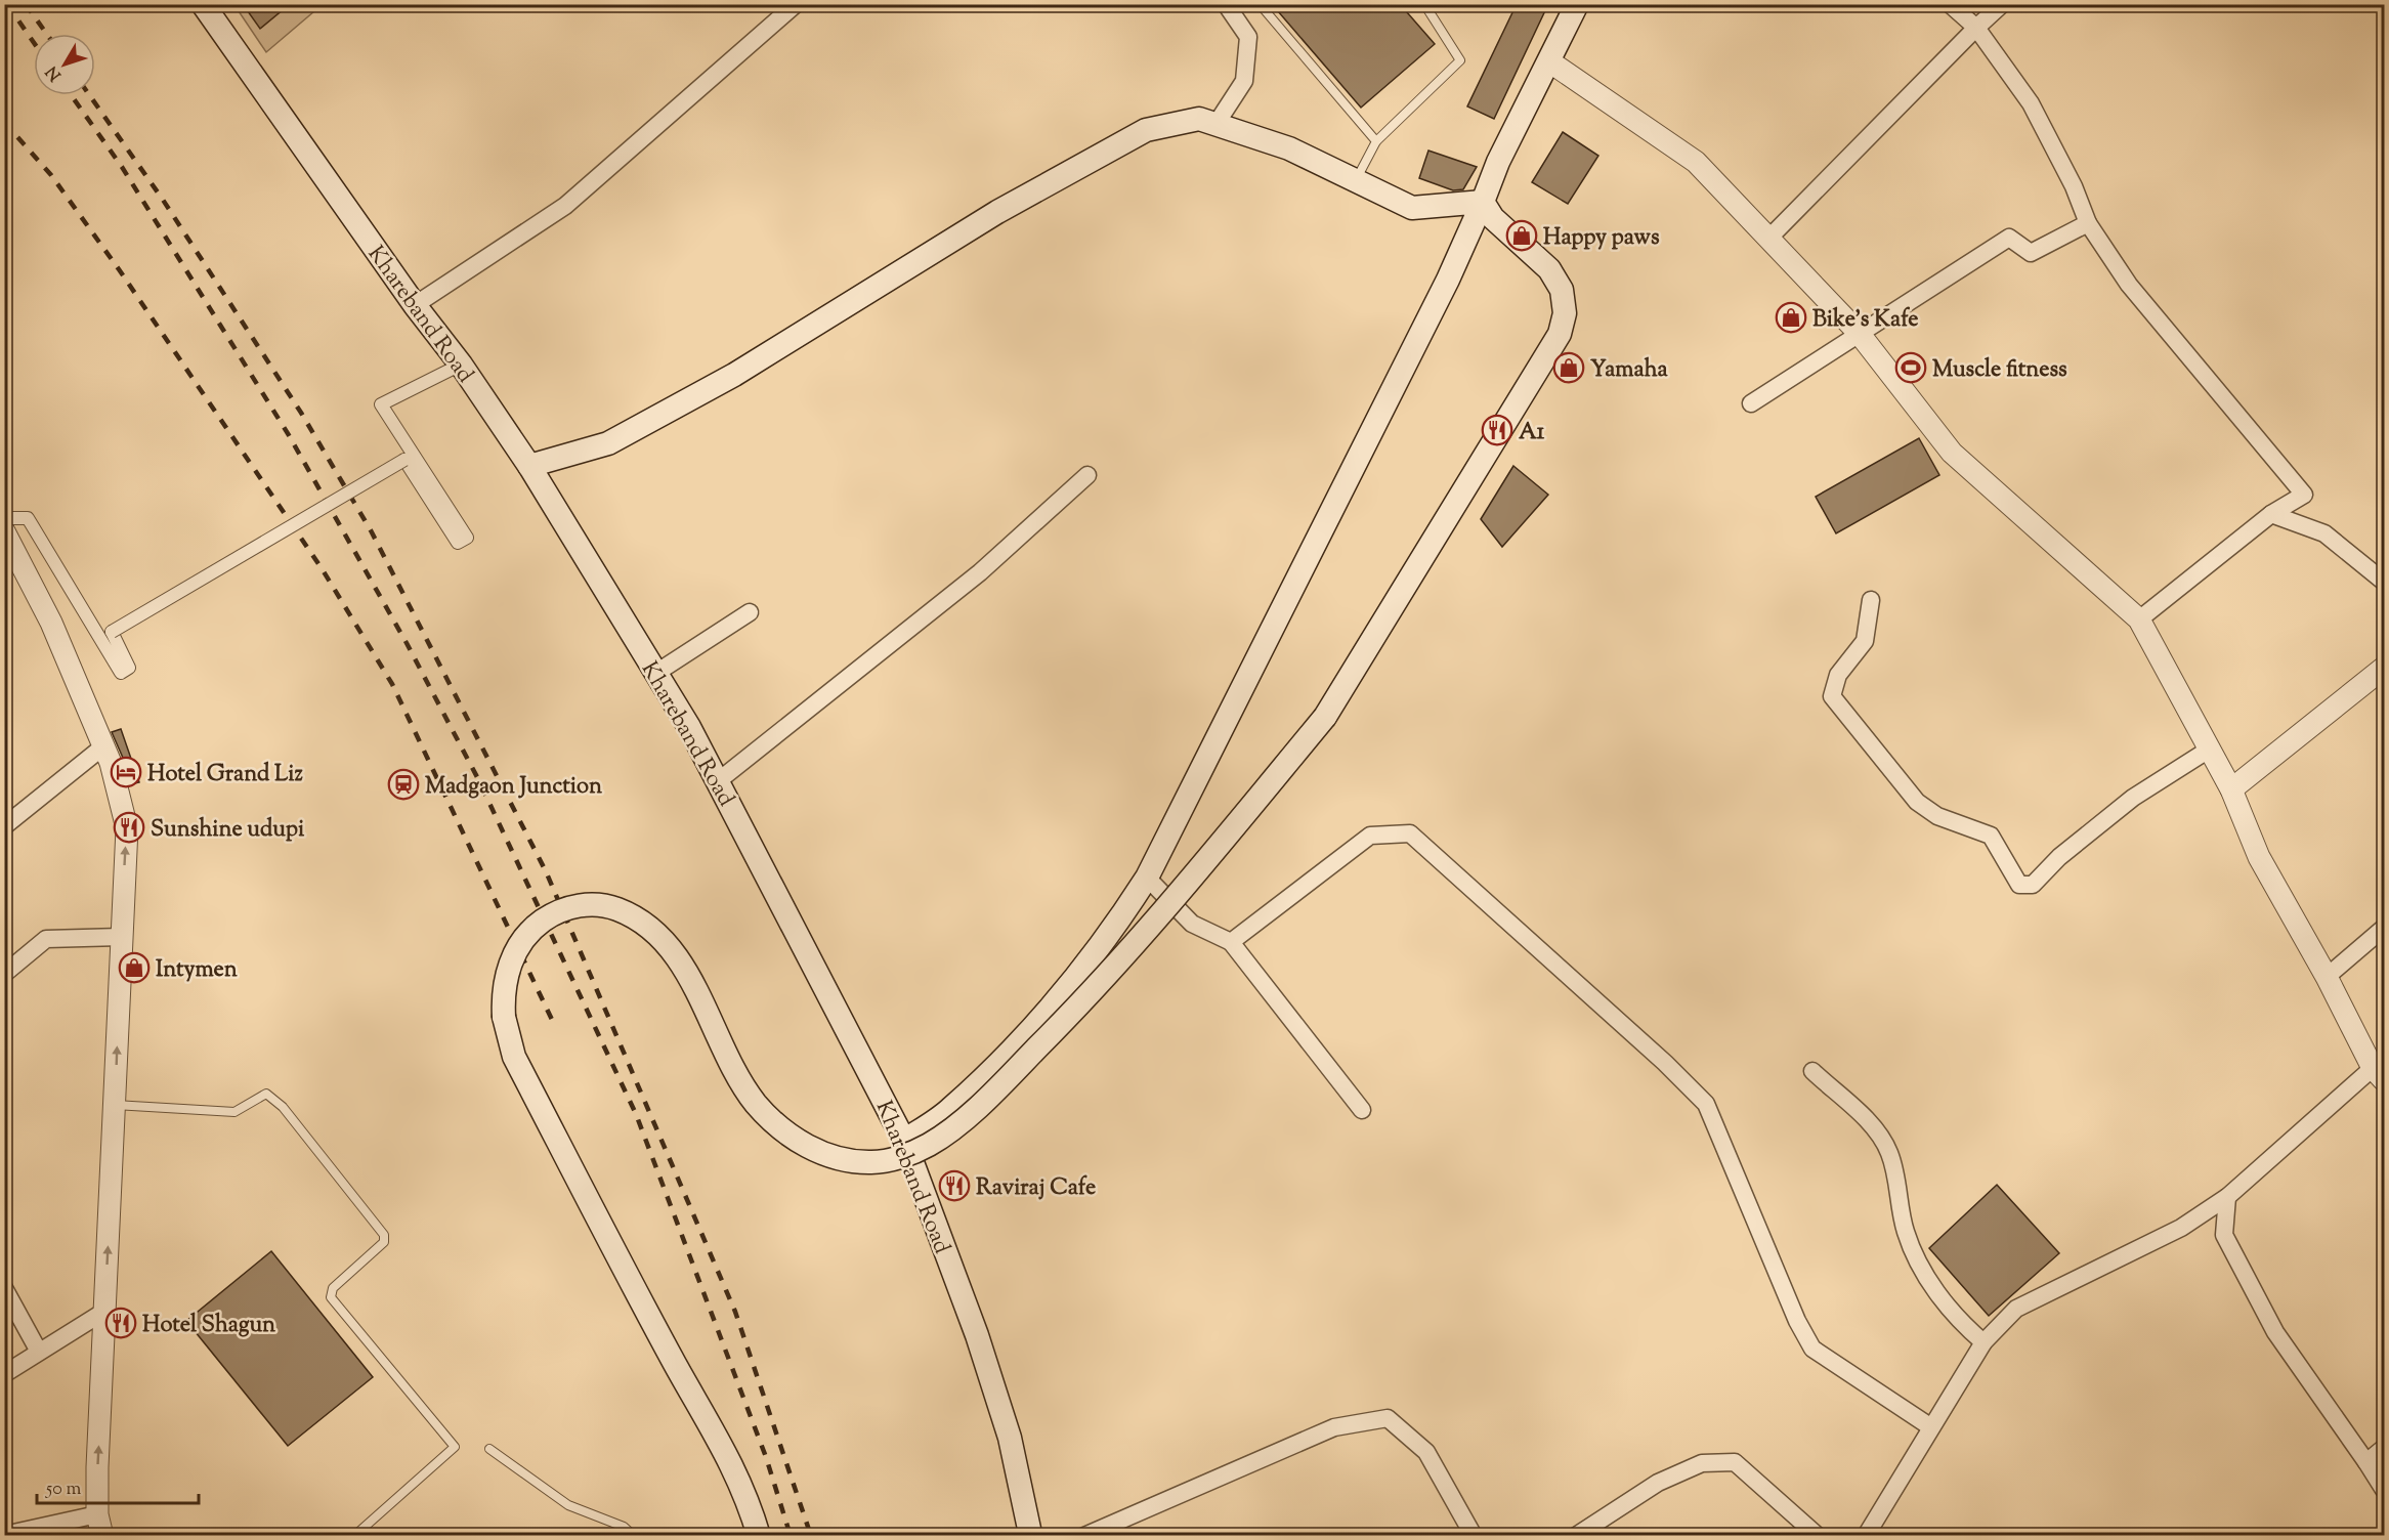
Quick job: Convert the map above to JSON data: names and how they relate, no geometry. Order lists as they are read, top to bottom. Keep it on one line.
{"streets":{"main road":["Khareband Road"]},"places":{"shop":["Happy paws","Bike's Kafe","Yamaha","Intymen"],"sports":["Muscle fitness"],"restaurant":["A1","Sunshine udupi","Raviraj Cafe","Hotel Shagun"],"hotel":["Hotel Grand Liz"],"station":["Madgaon Junction"]},"scale_bar":"50 m","north":"bottom left"}
